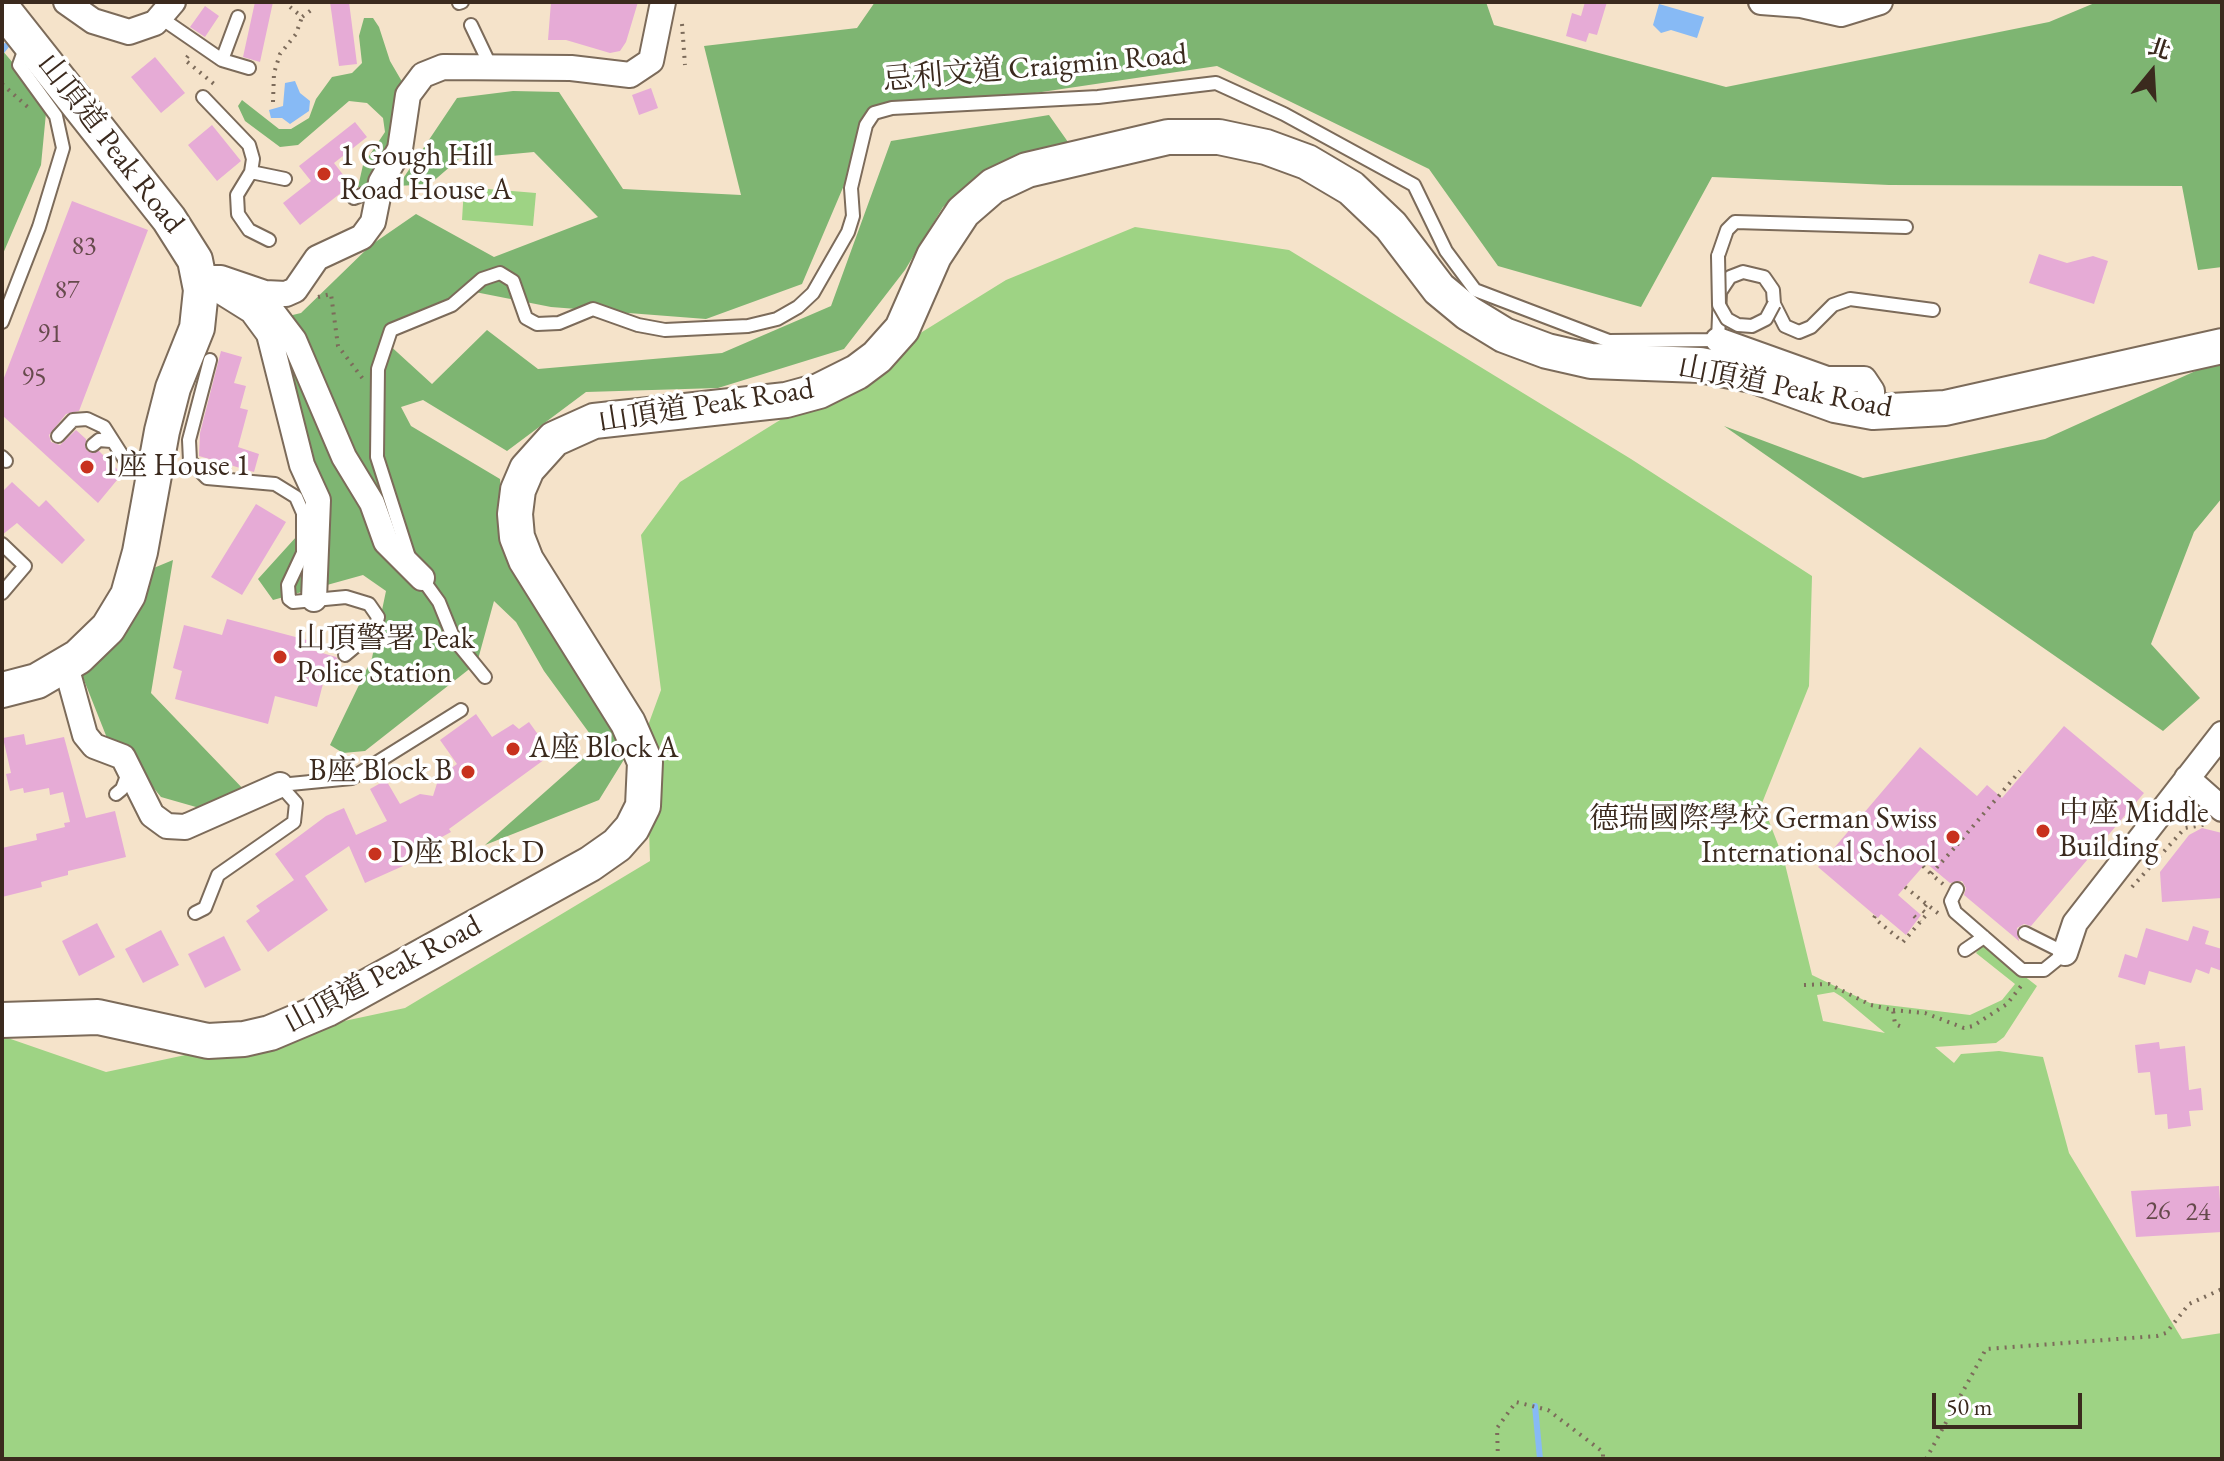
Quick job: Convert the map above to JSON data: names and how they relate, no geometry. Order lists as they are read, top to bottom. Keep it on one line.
{"streets":{"main road":["山頂道 Peak Road"],"street":["忌利文道 Craigmin Road"]},"crossings":[["忌利文道 Craigmin Road","山頂道 Peak Road"]],"places":["1 Gough Hill Road House A","1座 House 1","山頂警署 Peak Police Station","A座 Block A","B座 Block B","中座 Middle Building","德瑞國際學校 German Swiss International School","D座 Block D"],"house_numbers":["83","87","91","95","26","24"],"scale_bar":"50 m","north":"top"}
